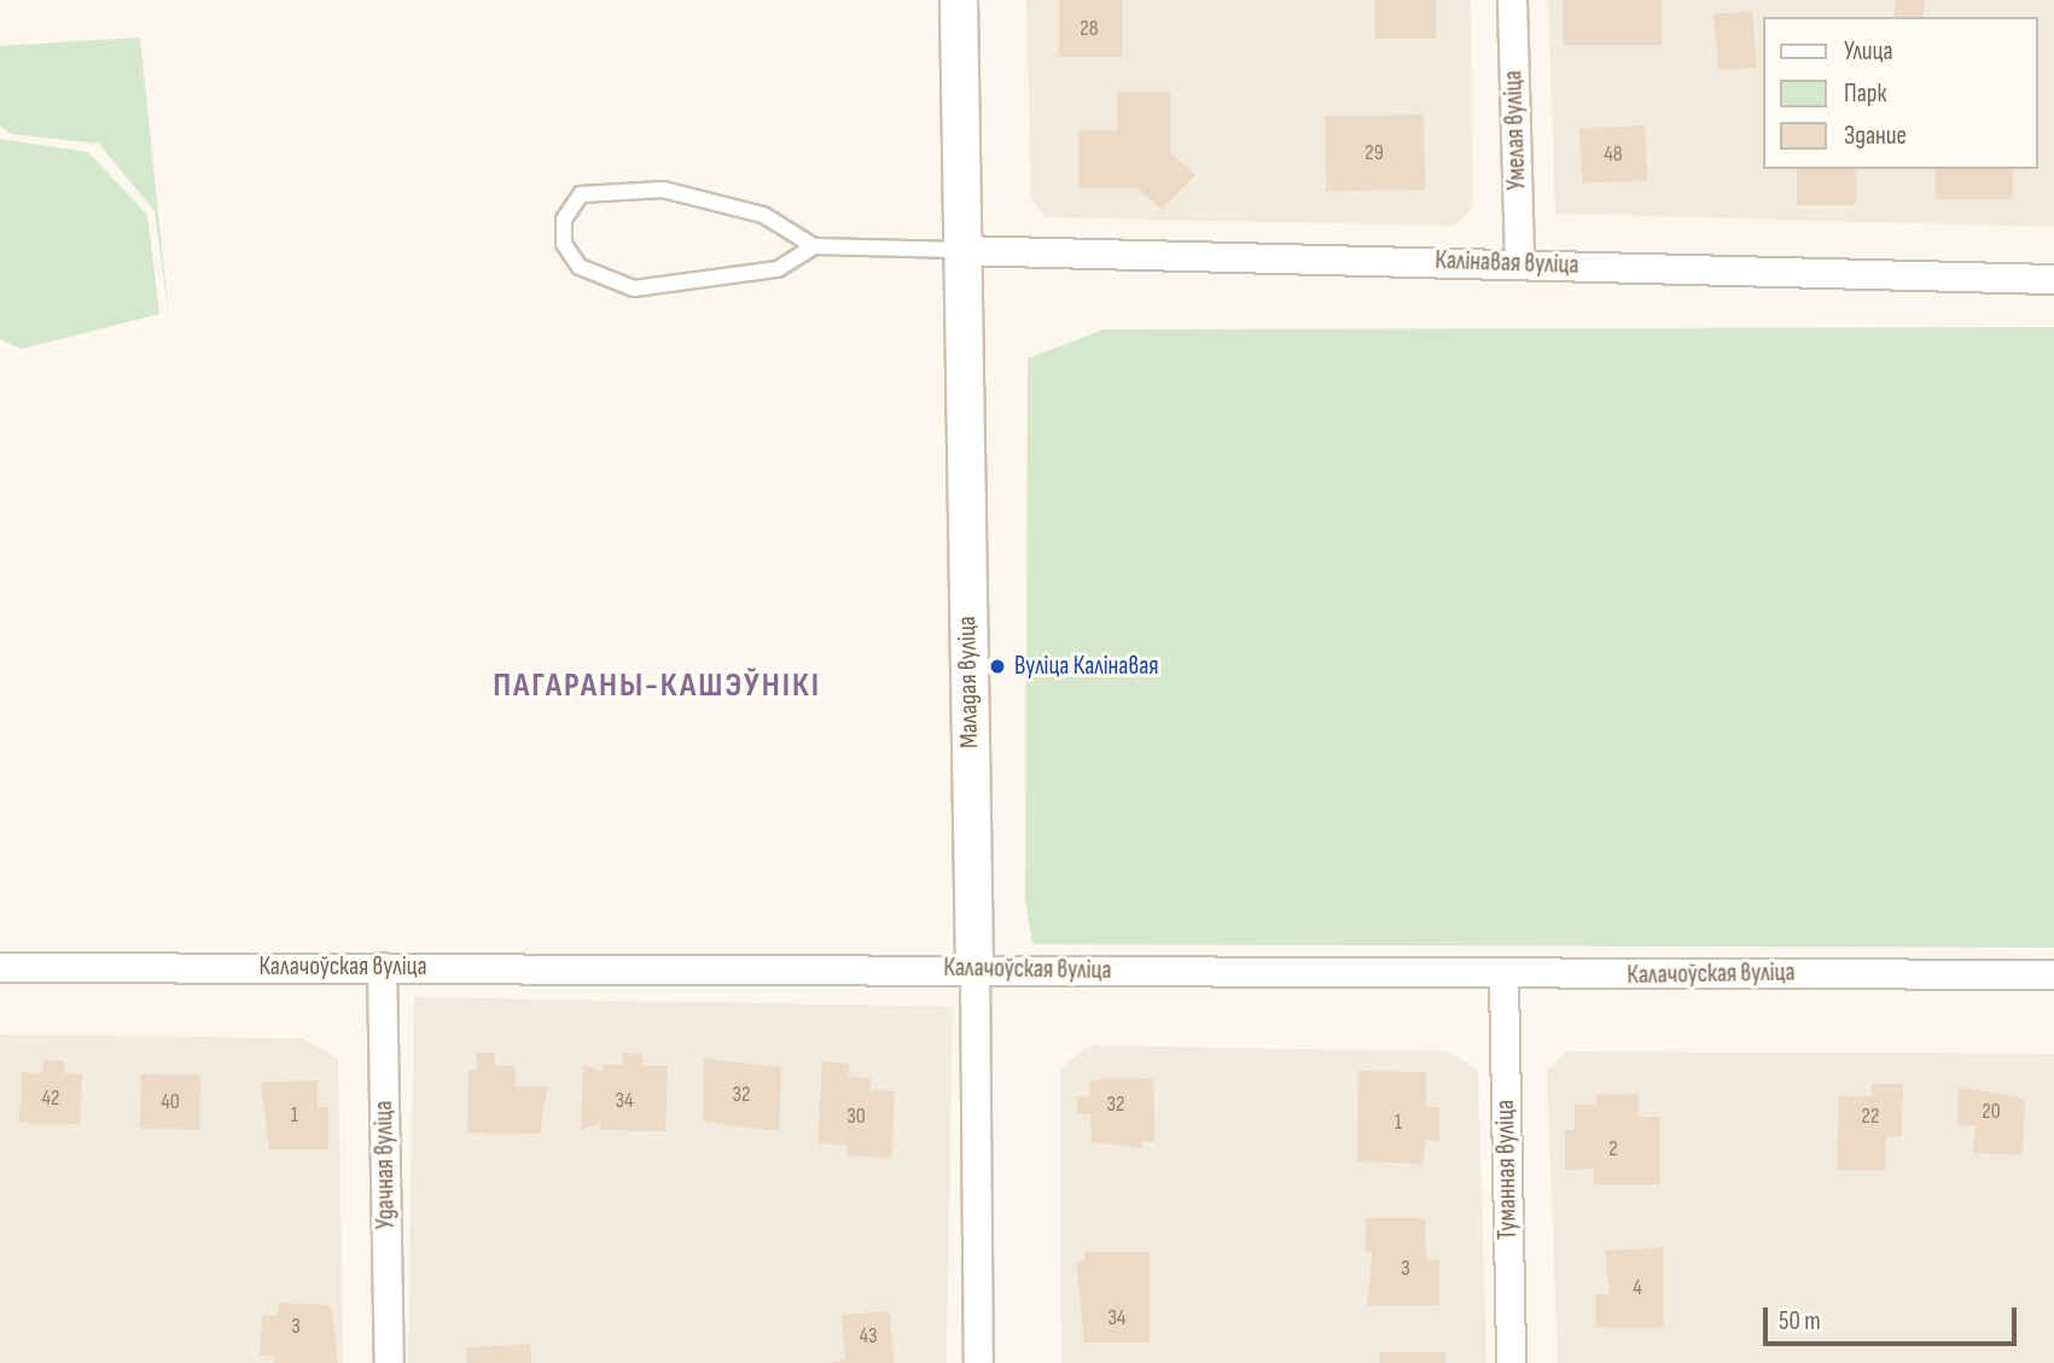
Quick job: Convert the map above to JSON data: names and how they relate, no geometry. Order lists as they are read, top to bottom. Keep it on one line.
{"streets":{"street":["Умелая вуліца","Калінавая вуліца","Маладая вуліца","Калачоўская вуліца","Удачная вуліца","Туманная вуліца"]},"crossings":[["Умелая вуліца","Калінавая вуліца"],["Калінавая вуліца","Маладая вуліца"],["Маладая вуліца","Калачоўская вуліца"],["Калачоўская вуліца","Удачная вуліца"],["Калачоўская вуліца","Туманная вуліца"]],"districts":["ПАГАРАНЫ-КАШЭЎНІКІ"],"places":["Вуліца Калінавая"],"house_numbers":["28","29","48","32","42","34","40","32","20","1","30","22","1","2","3","4","34","3","43"],"legend":["Улица","Парк","Здание"],"scale_bar":"50 m"}
